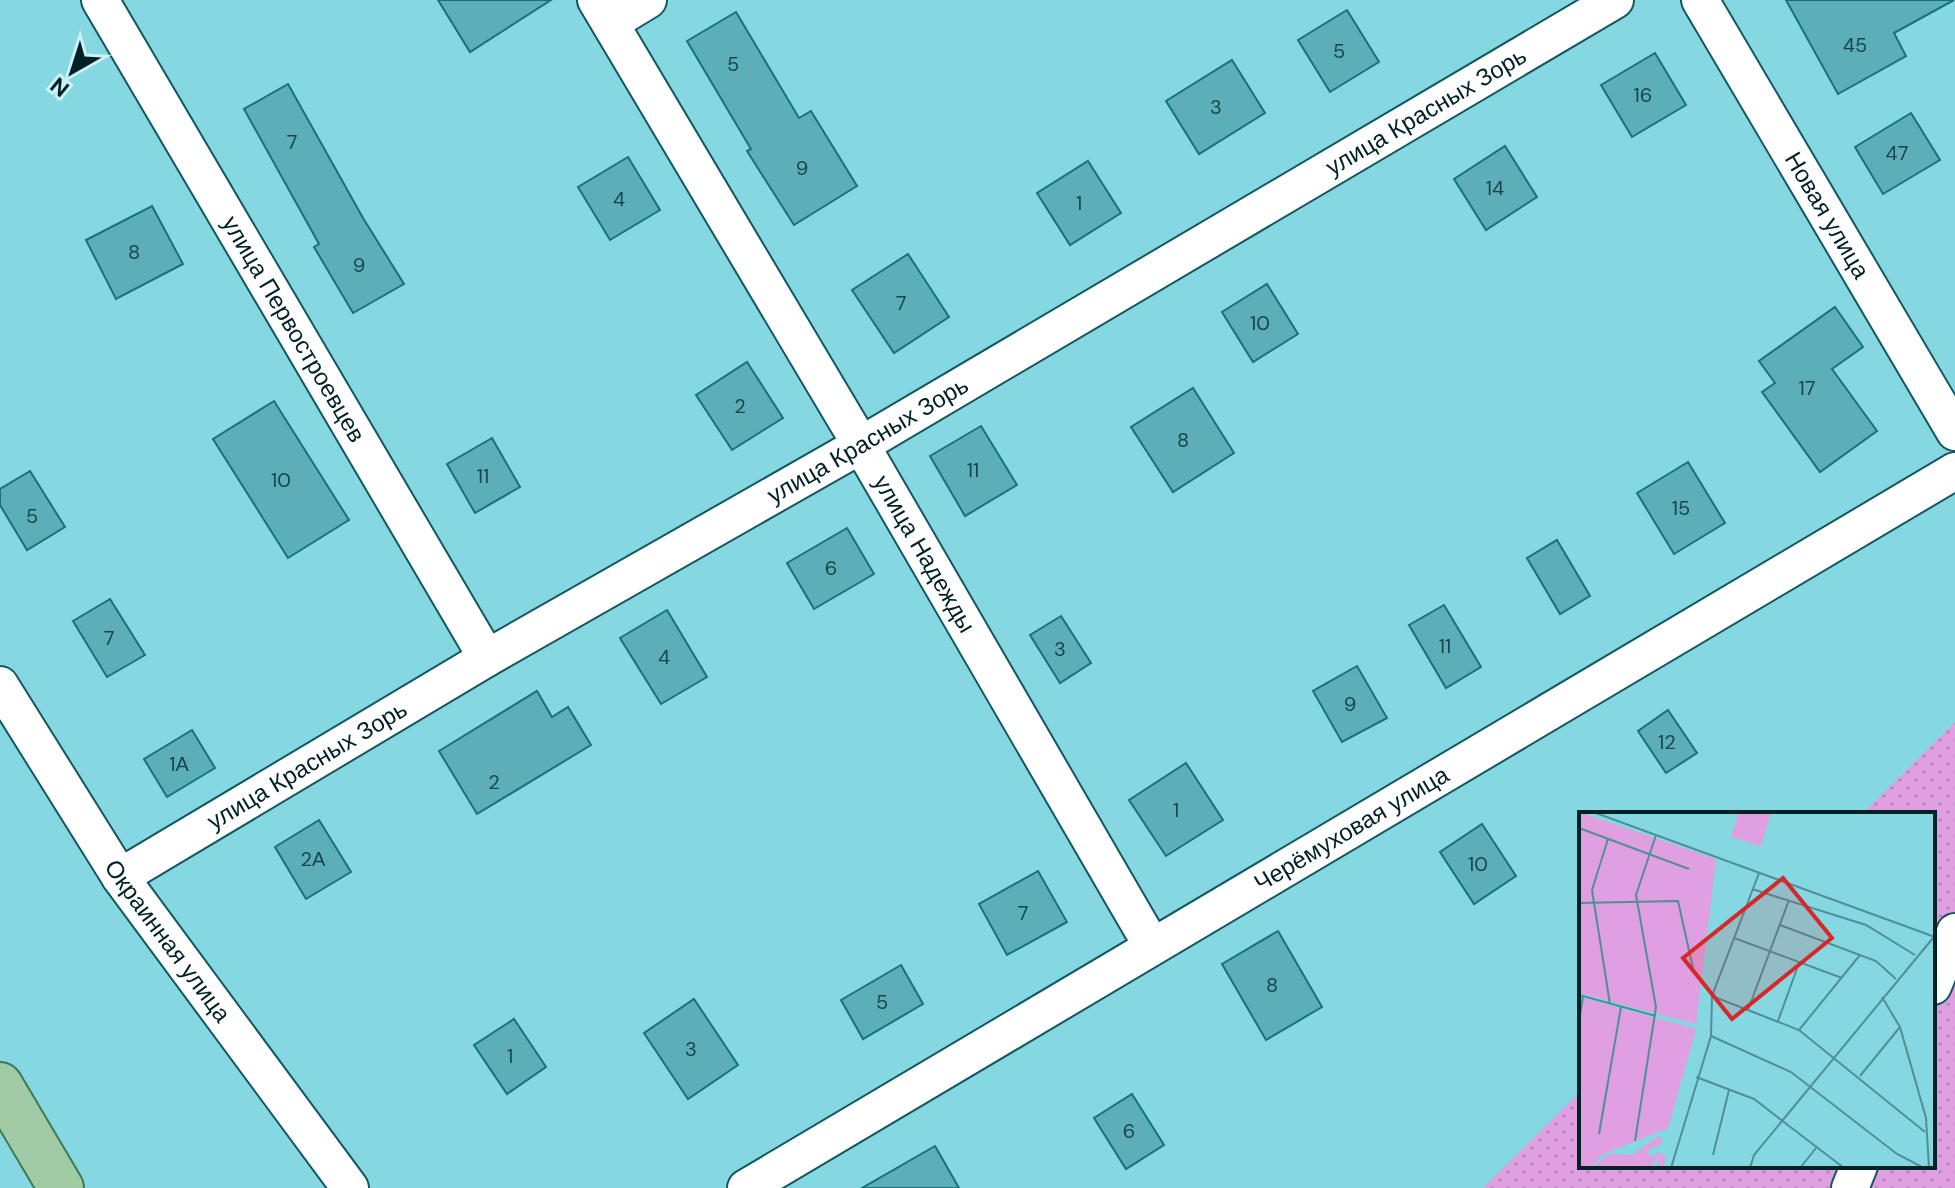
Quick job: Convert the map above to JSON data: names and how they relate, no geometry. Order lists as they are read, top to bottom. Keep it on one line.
{"streets":{"street":["улица Красных Зорь","Новая улица","улица Первостроевцев","улица Надежды","Черёмуховая улица","Окраинная улица"]},"crossings":[["улица Красных Зорь","улица Первостроевцев"],["улица Красных Зорь","улица Надежды"],["улица Красных Зорь","Окраинная улица"],["улица Надежды","Черёмуховая улица"]],"house_numbers":["45","5","5","16","3","7","47","9","14","4","1","8","9","7","10","17","2","8","11","11","10","15","5","6","7","11","3","4","9","12","1А","2","1","2А","10","7","8","5","3","1","6"],"north":"bottom left"}
